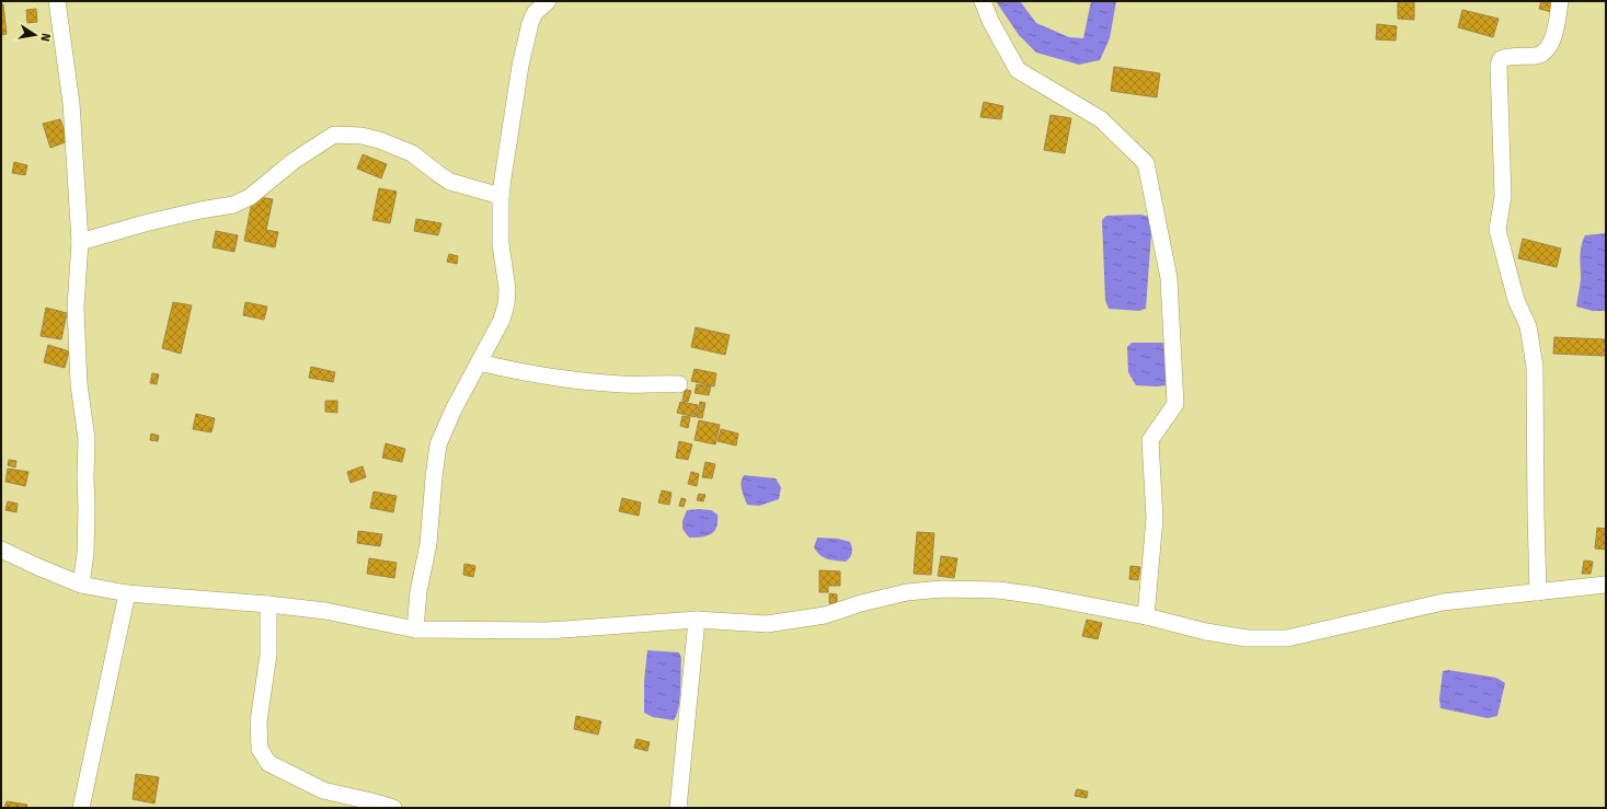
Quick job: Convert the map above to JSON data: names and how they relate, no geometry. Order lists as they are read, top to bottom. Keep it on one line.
{"north":"right"}
